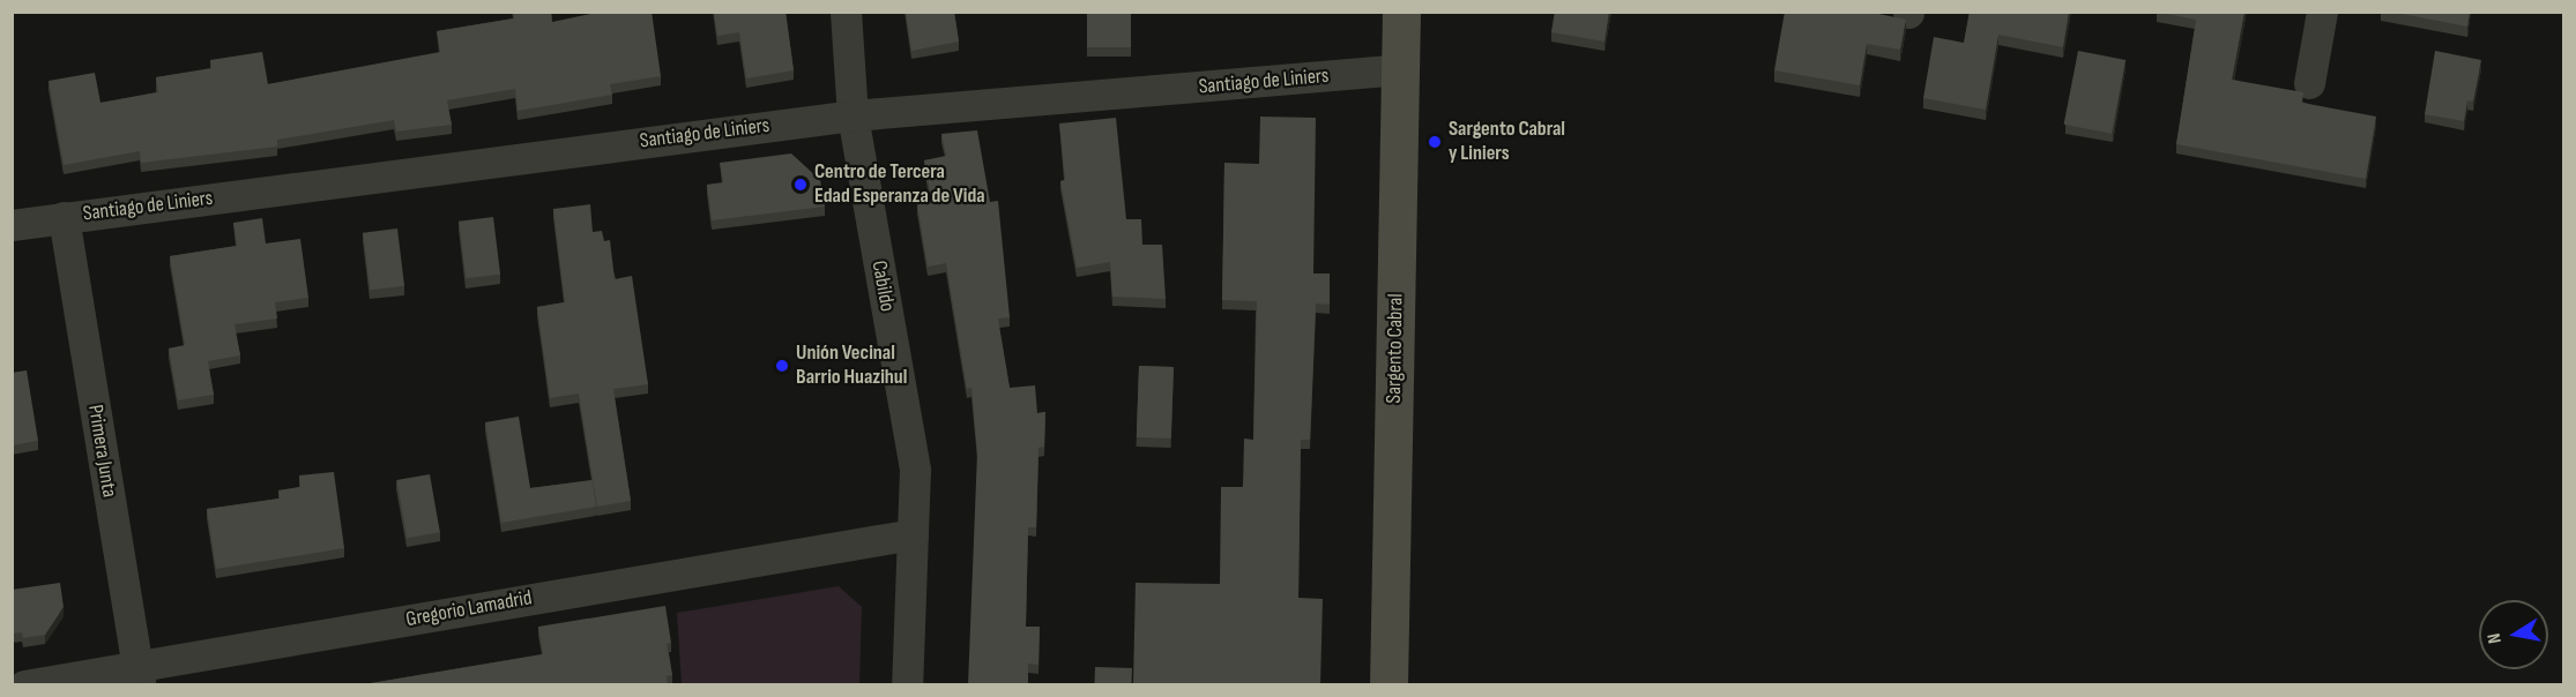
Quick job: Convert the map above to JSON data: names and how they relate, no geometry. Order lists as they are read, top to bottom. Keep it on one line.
{"streets":{"main road":["Sargento Cabral"],"street":["Santiago de Liniers","Cabildo","Primera Junta","Gregorio Lamadrid"]},"crossings":[["Santiago de Liniers","Cabildo"],["Santiago de Liniers","Sargento Cabral"],["Santiago de Liniers","Primera Junta"],["Cabildo","Gregorio Lamadrid"],["Primera Junta","Gregorio Lamadrid"]],"places":["Sargento Cabral y Liniers","Centro de Tercera Edad Esperanza de Vida","Unión Vecinal Barrio Huazihul"],"north":"left"}
